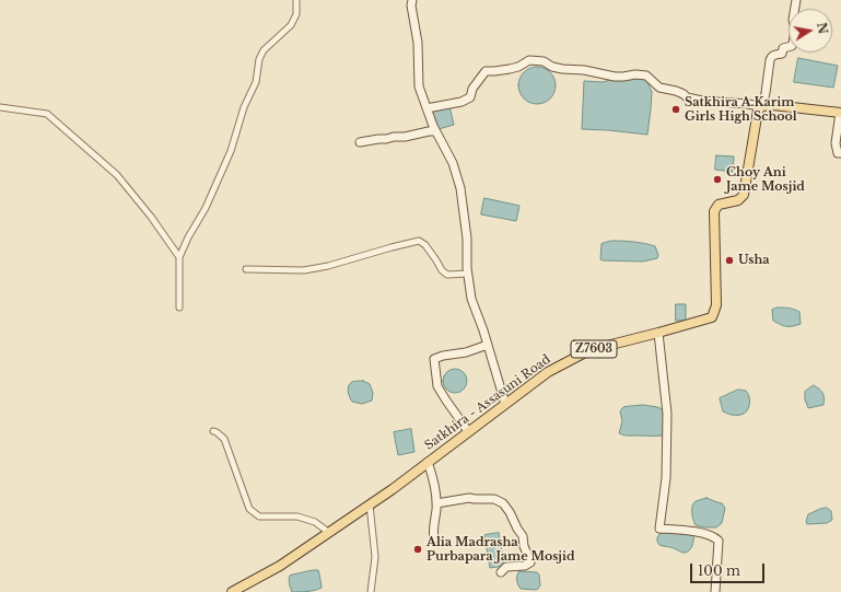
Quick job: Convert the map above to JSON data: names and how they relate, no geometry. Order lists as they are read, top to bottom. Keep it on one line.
{"streets":{"main road":["Z7603","Satkhira - Assasuni Road"]},"places":["Satkhira A.Karim Girls High School","Choy Ani Jame Mosjid","Usha","Alia Madrasha Purbapara Jame Mosjid"],"scale_bar":"100 m","north":"right"}
